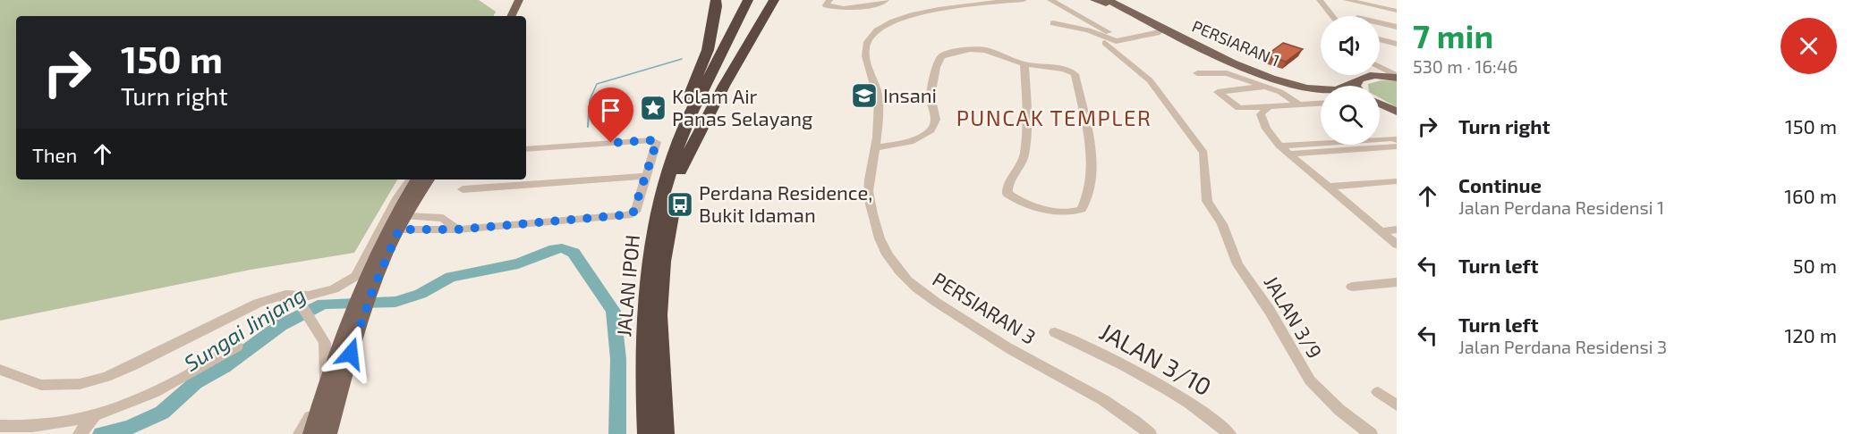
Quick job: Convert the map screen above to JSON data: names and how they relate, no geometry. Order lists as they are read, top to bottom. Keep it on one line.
{"streets":{"highway":["JALAN IPOH"],"main road":["PERSIARAN 1"],"street":["PERSIARAN 3","JALAN 3/9","JALAN 3/10"]},"districts":["PUNCAK TEMPLER"],"water":["Sungai Jinjang"],"places":{"school or university":["Insani"],"place":["Kolam Air Panas Selayang"],"bus stop":["Perdana Residence, Bukit Idaman"]},"page":{"heading":["7 min","530 m · 16:46"],"turn":["150 m","Turn right"],"list":[{"name":"Turn right","value":"150 m"},{"name":"Continue","note":"Jalan Perdana Residensi 1","value":"160 m"},{"name":"Turn left","value":"50 m"},{"name":"Turn left","note":"Jalan Perdana Residensi 3","value":"120 m"}],"then":"Then"}}
